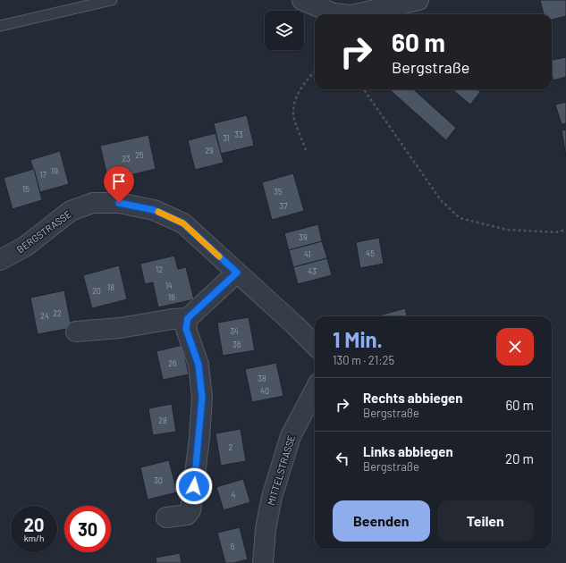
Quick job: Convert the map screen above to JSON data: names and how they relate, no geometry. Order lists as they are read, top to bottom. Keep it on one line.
{"streets":{"street":["BERGSTRASSE","MITTELSTRASSE"]},"house_numbers":["33","31","29","25","23","19","17","15","35","37","39","45","41","12","43","14","18","20","16","22","24","34","36","26","38","40","28","2","30","4","6"],"page":{"turn":["60 m","Bergstraße"],"heading":["1 Min.","130 m · 21:25"],"list":[{"name":"Rechts abbiegen","note":"Bergstraße","value":"60 m"},{"name":"Links abbiegen","note":"Bergstraße","value":"20 m"}],"buttons":["Beenden","Teilen"],"speed":"20 km/h","limit":"30"}}
